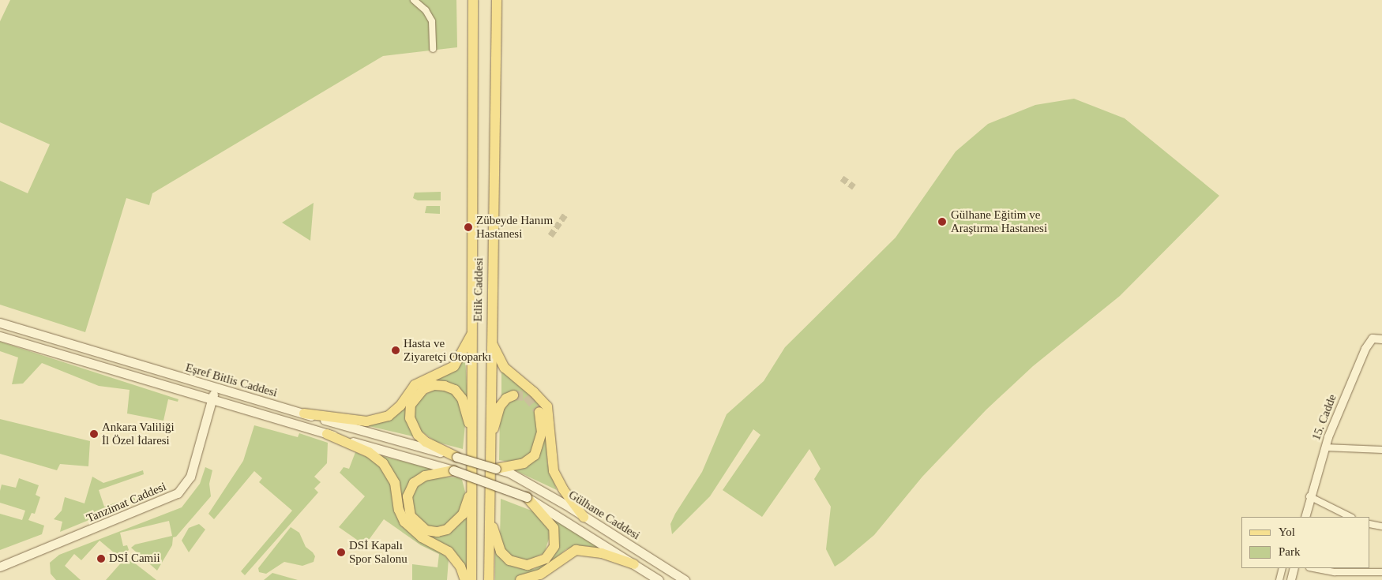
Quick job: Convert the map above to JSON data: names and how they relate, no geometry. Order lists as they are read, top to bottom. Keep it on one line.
{"streets":{"main road":["Etlik Caddesi","Eşref Bitlis Caddesi","Tanzimat Caddesi","Gülhane Caddesi"],"street":["15. Cadde"]},"crossings":[["Eşref Bitlis Caddesi","Tanzimat Caddesi"]],"places":["Gülhane Eğitim ve Araştırma Hastanesi","Zübeyde Hanım Hastanesi","Hasta ve Ziyaretçi Otoparkı","Ankara Valiliği İl Özel İdaresi","DSİ Kapalı Spor Salonu","DSİ Camii"],"legend":["Yol","Park"]}
